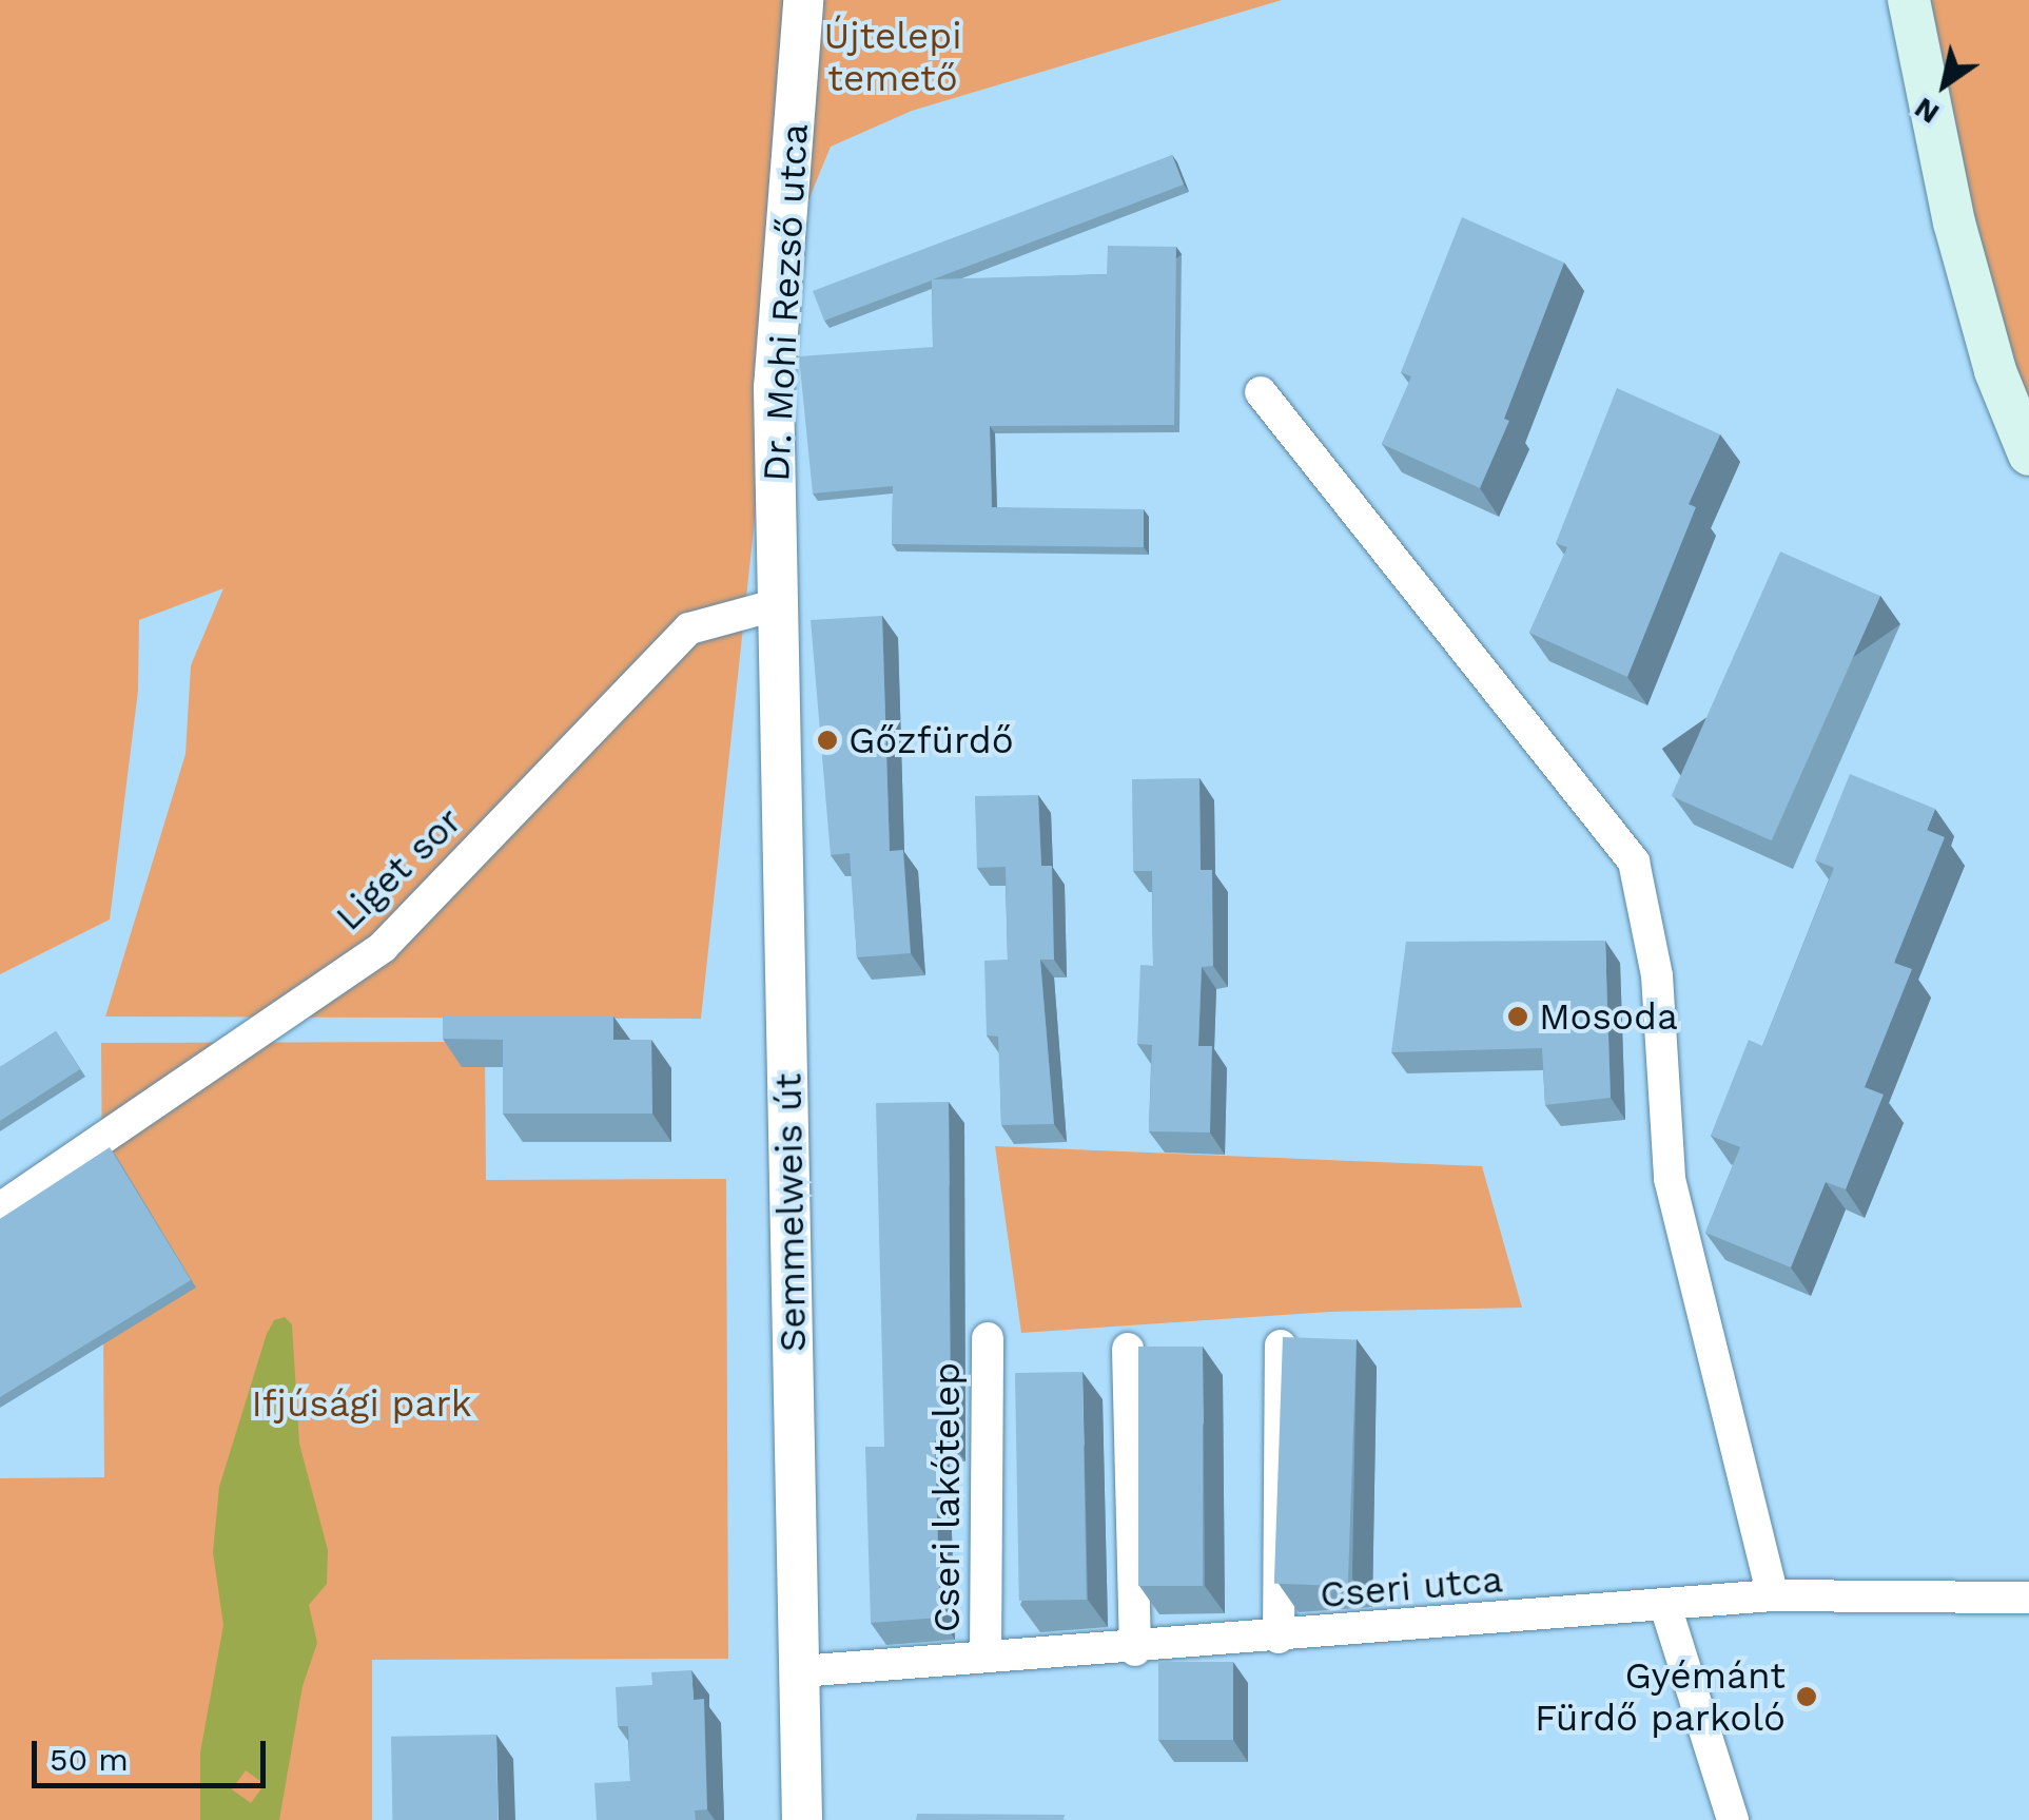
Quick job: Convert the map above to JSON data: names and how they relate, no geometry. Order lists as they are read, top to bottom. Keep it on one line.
{"streets":{"street":["Dr. Mohi Rezső utca","Liget sor","Semmelweis út","Cseri lakótelep","Cseri utca"]},"crossings":[["Dr. Mohi Rezső utca","Liget sor"],["Dr. Mohi Rezső utca","Semmelweis út"],["Liget sor","Semmelweis út"],["Semmelweis út","Cseri utca"],["Cseri lakótelep","Cseri utca"]],"parks":["Újtelepi temető","Ifjúsági park"],"places":["Gőzfürdő","Mosoda","Gyémánt Fürdő parkoló"],"scale_bar":"50 m","north":"bottom left"}
